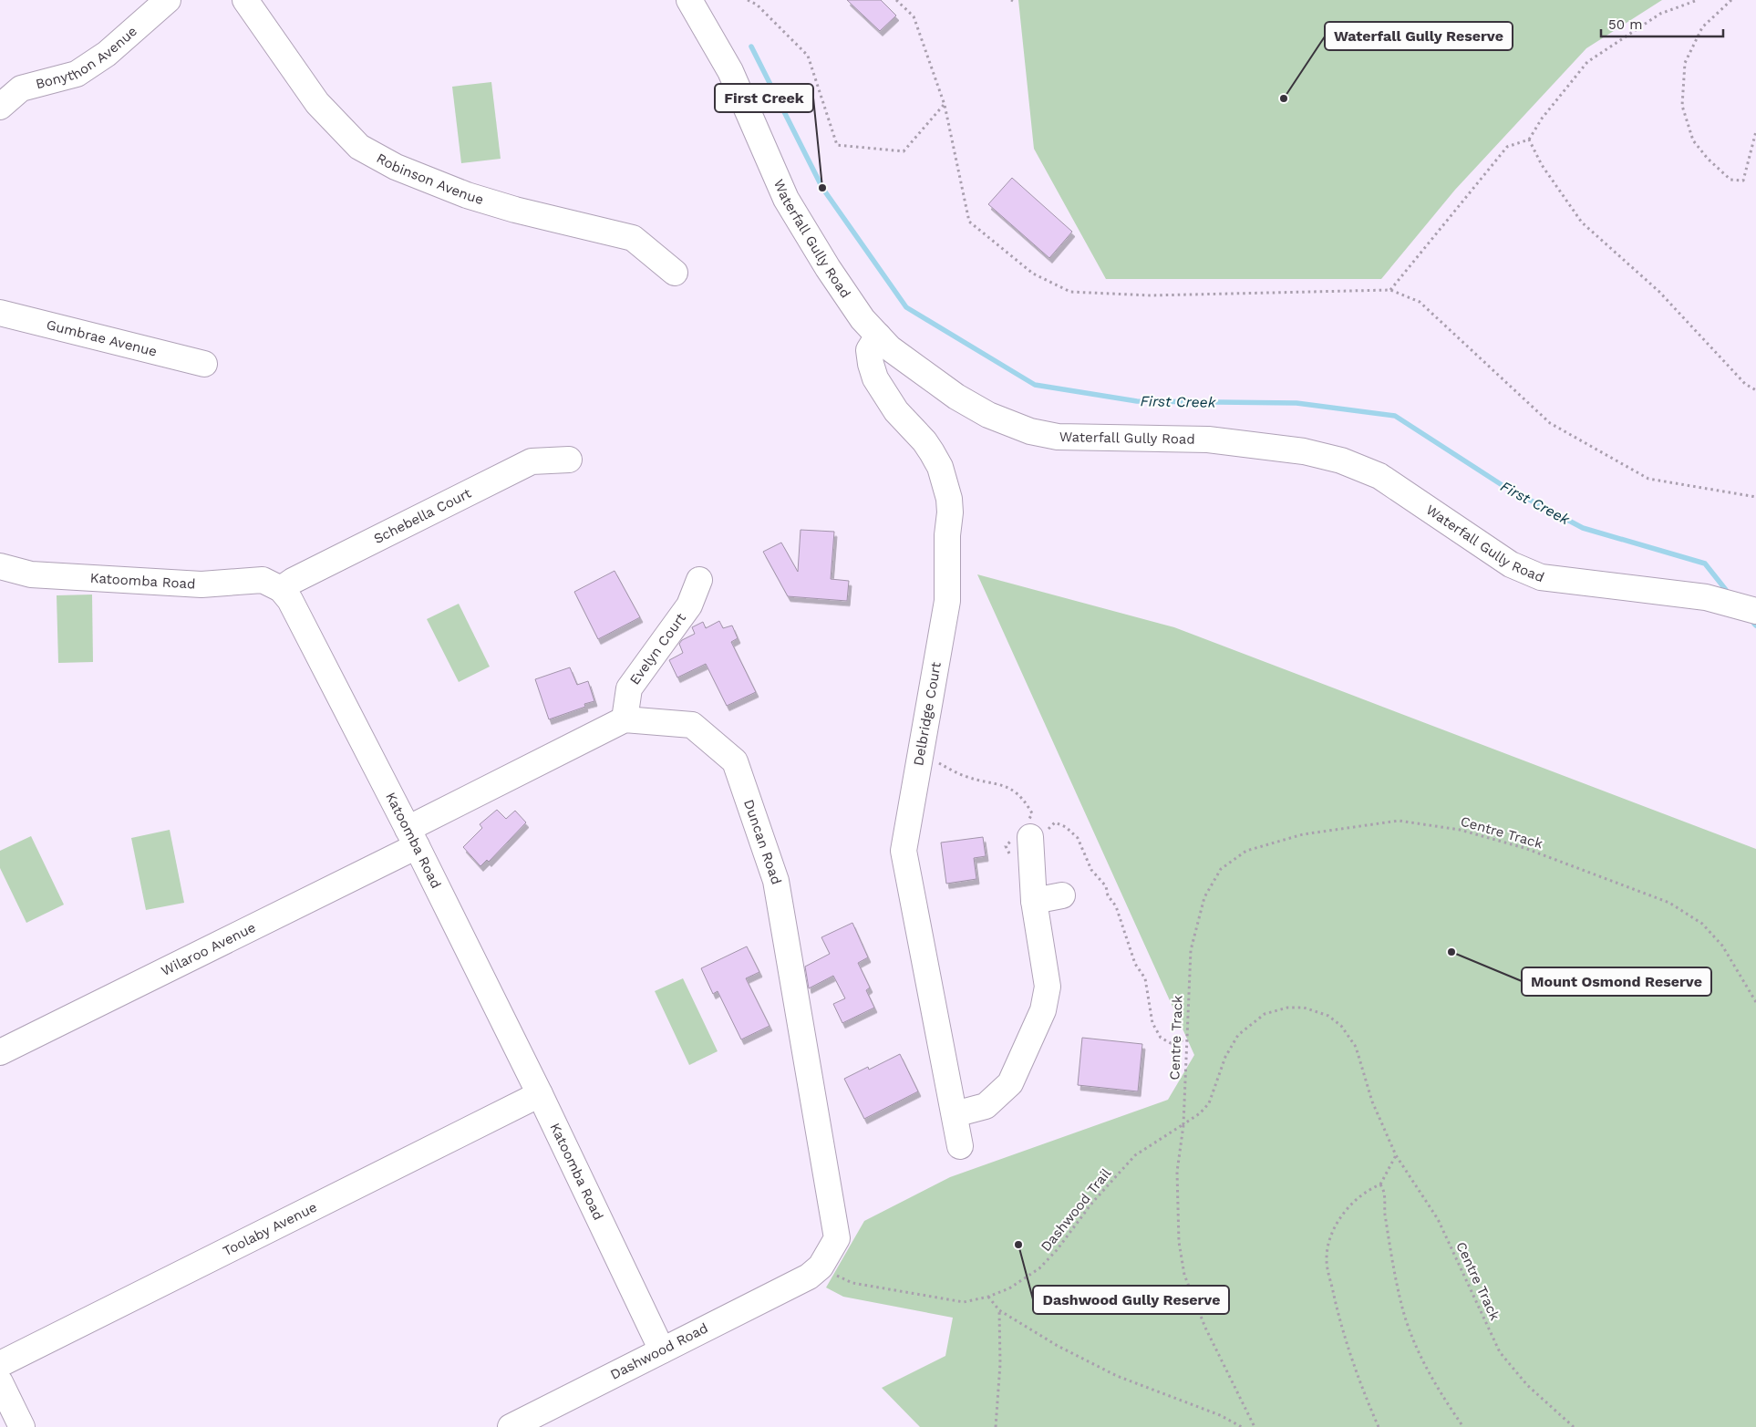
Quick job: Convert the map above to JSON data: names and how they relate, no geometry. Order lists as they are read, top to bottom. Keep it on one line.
{"streets":{"street":["Bonython Avenue","Robinson Avenue","Waterfall Gully Road","Gumbrae Avenue","Schebella Court","Katoomba Road","Evelyn Court","Delbridge Court","Duncan Road","Wilaroo Avenue","Toolaby Avenue","Dashwood Road"],"path":["Centre Track","Dashwood Trail"]},"crossings":[["Waterfall Gully Road","Delbridge Court"],["Schebella Court","Katoomba Road"],["Katoomba Road","Wilaroo Avenue"],["Katoomba Road","Toolaby Avenue"],["Katoomba Road","Dashwood Road"],["Evelyn Court","Duncan Road"],["Centre Track","Dashwood Trail"],["Duncan Road","Dashwood Trail"],["Duncan Road","Dashwood Road"],["Dashwood Trail","Dashwood Road"]],"water":["First Creek"],"places":["Waterfall Gully Reserve","First Creek","Mount Osmond Reserve","Dashwood Gully Reserve"],"scale_bar":"50 m"}
